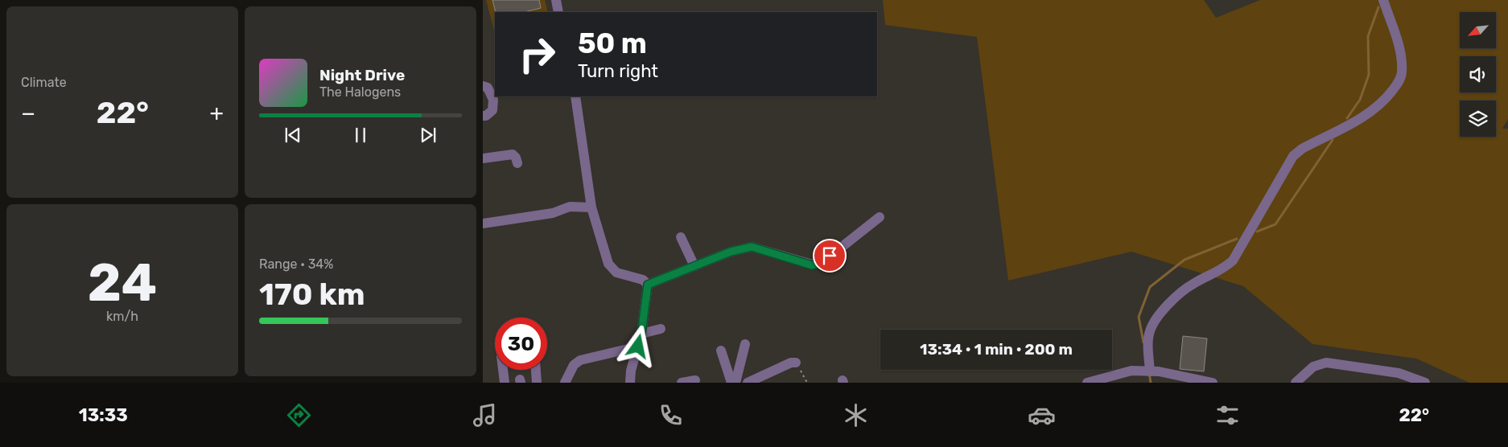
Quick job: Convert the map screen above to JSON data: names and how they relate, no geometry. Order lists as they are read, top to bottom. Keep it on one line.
{"north":"bottom left","page":{"tile":["Climate",["24","km/h"],["Range · 34%","170 km"]],"turn":["50 m","Turn right"],"song":["Night Drive","The Halogens"],"heat":["−","22°","+"],"limit":"30","trip":"13:34 · 1 min · 200 m","tabs":["13:33","22°"]}}
